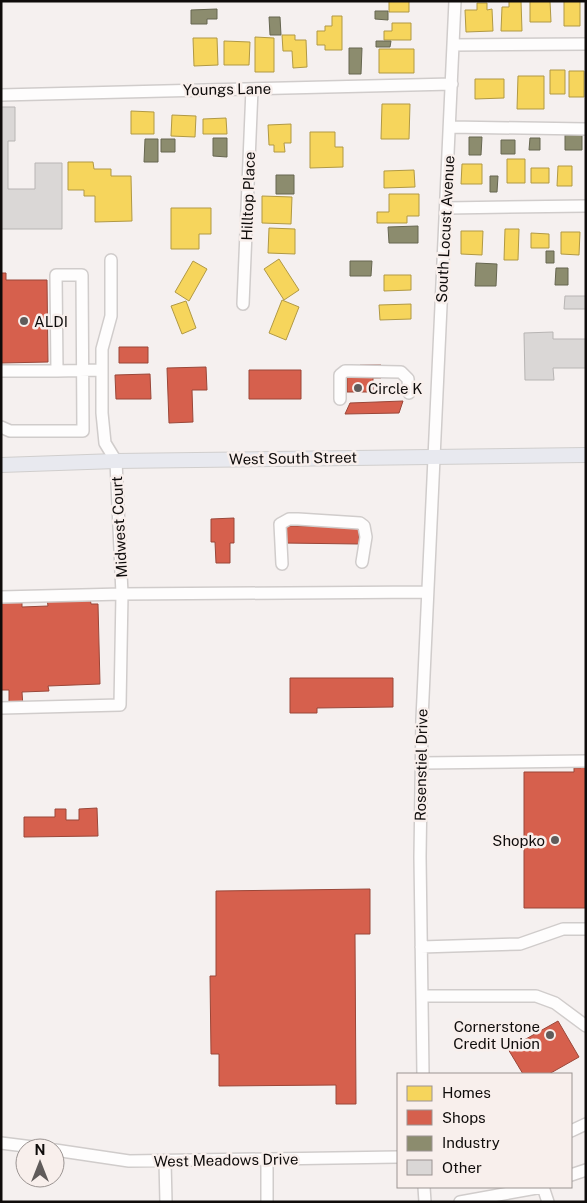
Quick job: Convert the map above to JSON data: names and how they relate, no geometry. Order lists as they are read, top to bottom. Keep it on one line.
{"streets":{"main road":["West South Street"],"street":["Youngs Lane","Hilltop Place","South Locust Avenue","Midwest Court","Rosenstiel Drive","West Meadows Drive"]},"crossings":[["Youngs Lane","Hilltop Place"],["Youngs Lane","South Locust Avenue"],["South Locust Avenue","West South Street"],["South Locust Avenue","Rosenstiel Drive"],["West South Street","Midwest Court"],["West South Street","Rosenstiel Drive"]],"places":["ALDI","Circle K","Shopko","Cornerstone Credit Union"],"legend":["Homes","Shops","Industry","Other"],"north":"top"}
